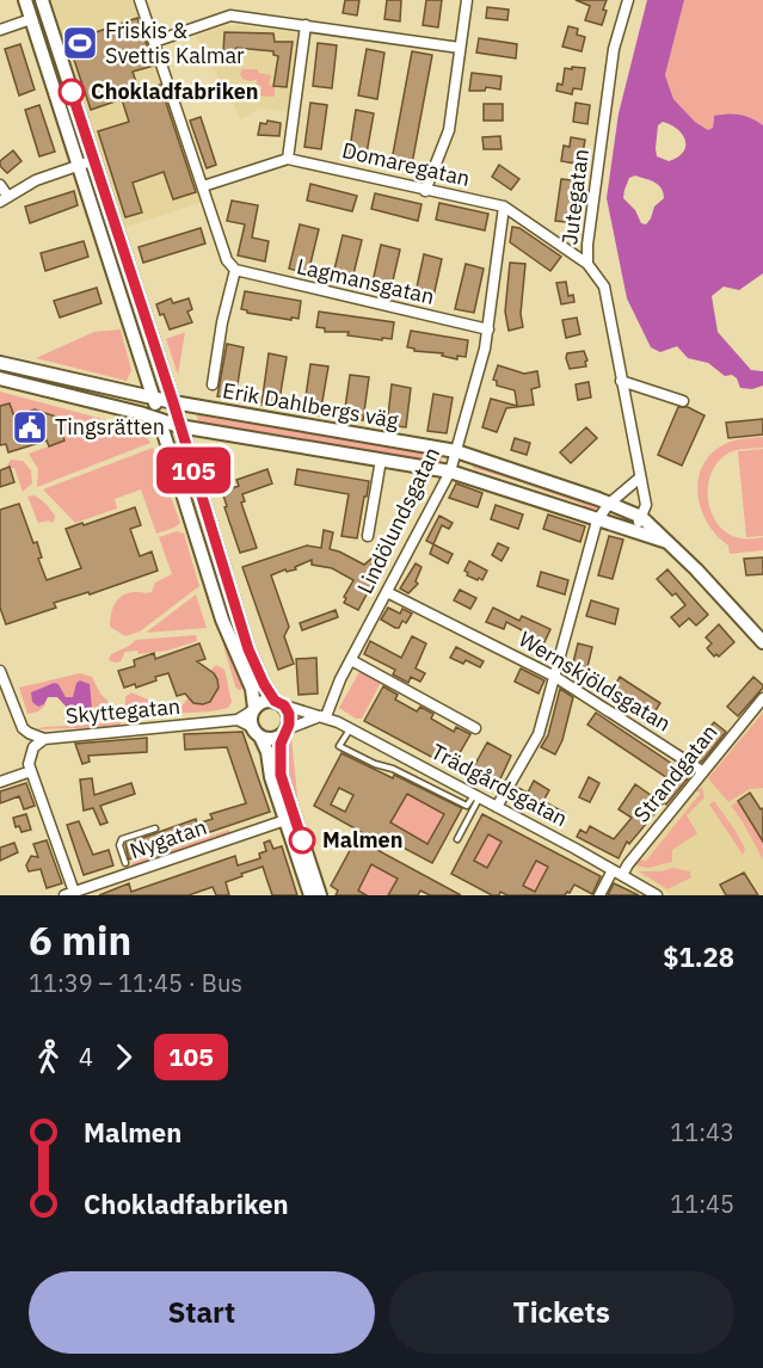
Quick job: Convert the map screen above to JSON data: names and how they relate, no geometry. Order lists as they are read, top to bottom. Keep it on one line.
{"streets":{"main road":["Erik Dahlbergs väg"],"street":["Domaregatan","Jutegatan","Lagmansgatan","Lindölundsgatan","Wernskjöldsgatan","Skyttegatan","Strandgatan","Trädgårdsgatan","Nygatan"]},"crossings":[["Domaregatan","Jutegatan"],["Domaregatan","Lindölundsgatan"],["Jutegatan","Erik Dahlbergs väg"],["Lagmansgatan","Lindölundsgatan"],["Erik Dahlbergs väg","Lindölundsgatan"],["Lindölundsgatan","Wernskjöldsgatan"],["Lindölundsgatan","Trädgårdsgatan"],["Wernskjöldsgatan","Strandgatan"],["Skyttegatan","Trädgårdsgatan"],["Strandgatan","Trädgårdsgatan"]],"places":{"sports":["Friskis & Svettis Kalmar"],"other":["Chokladfabriken","Malmen"],"public building":["Tingsrätten"]},"lines":["bus line 105"],"page":{"on_map":"105","heading":["6 min","11:39 – 11:45 · Bus","$1.28"],"legs":["4","105"],"list":[{"name":"Malmen","value":"11:43"},{"name":"Chokladfabriken","value":"11:45"}],"buttons":["Start","Tickets"]}}
